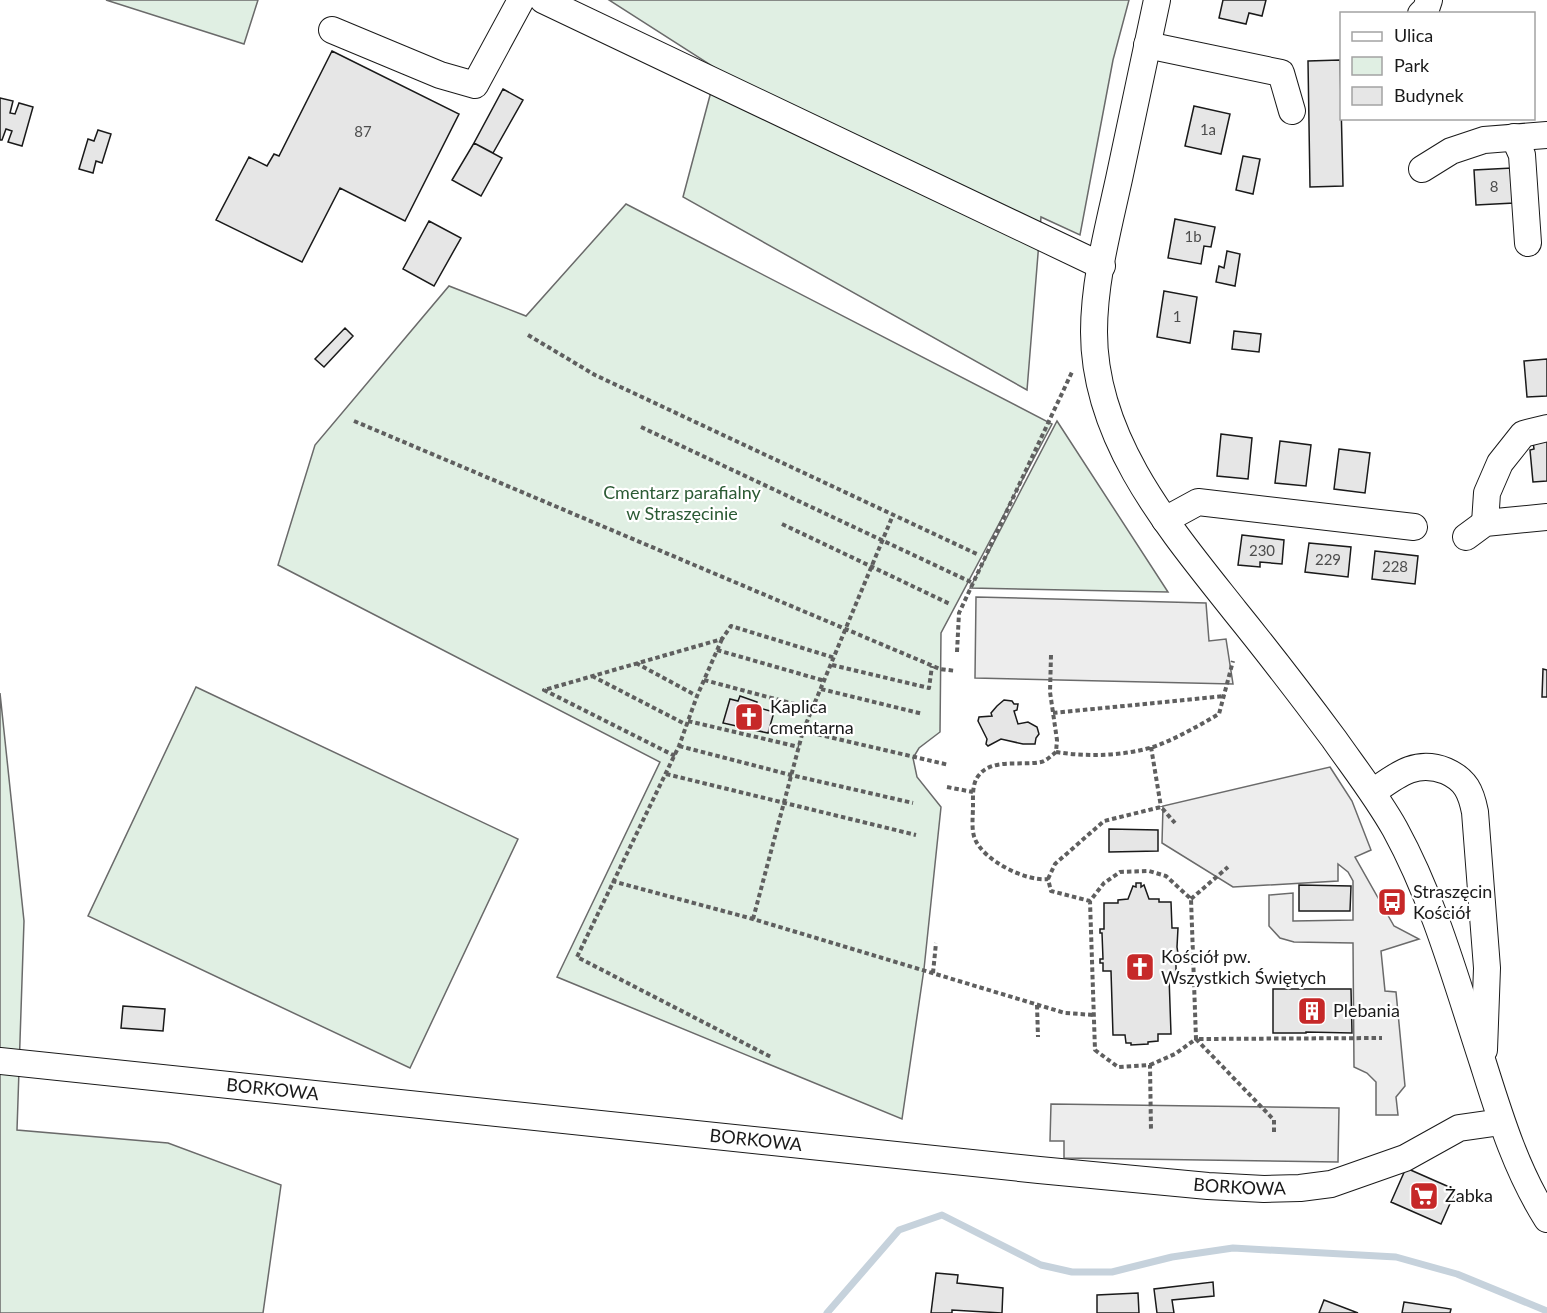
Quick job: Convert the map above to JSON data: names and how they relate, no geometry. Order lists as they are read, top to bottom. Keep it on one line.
{"streets":{"street":["BORKOWA"]},"parks":["Cmentarz parafialny w Straszęcinie"],"places":{"church":["Kaplica cmentarna","Kościół pw. Wszystkich Świętych"],"bus stop":["Straszęcin Kościół"],"building":["Plebania"],"supermarket":["Żabka"]},"house_numbers":["1a","87","8","1b","1","230","229","228"],"legend":["Ulica","Park","Budynek"]}
